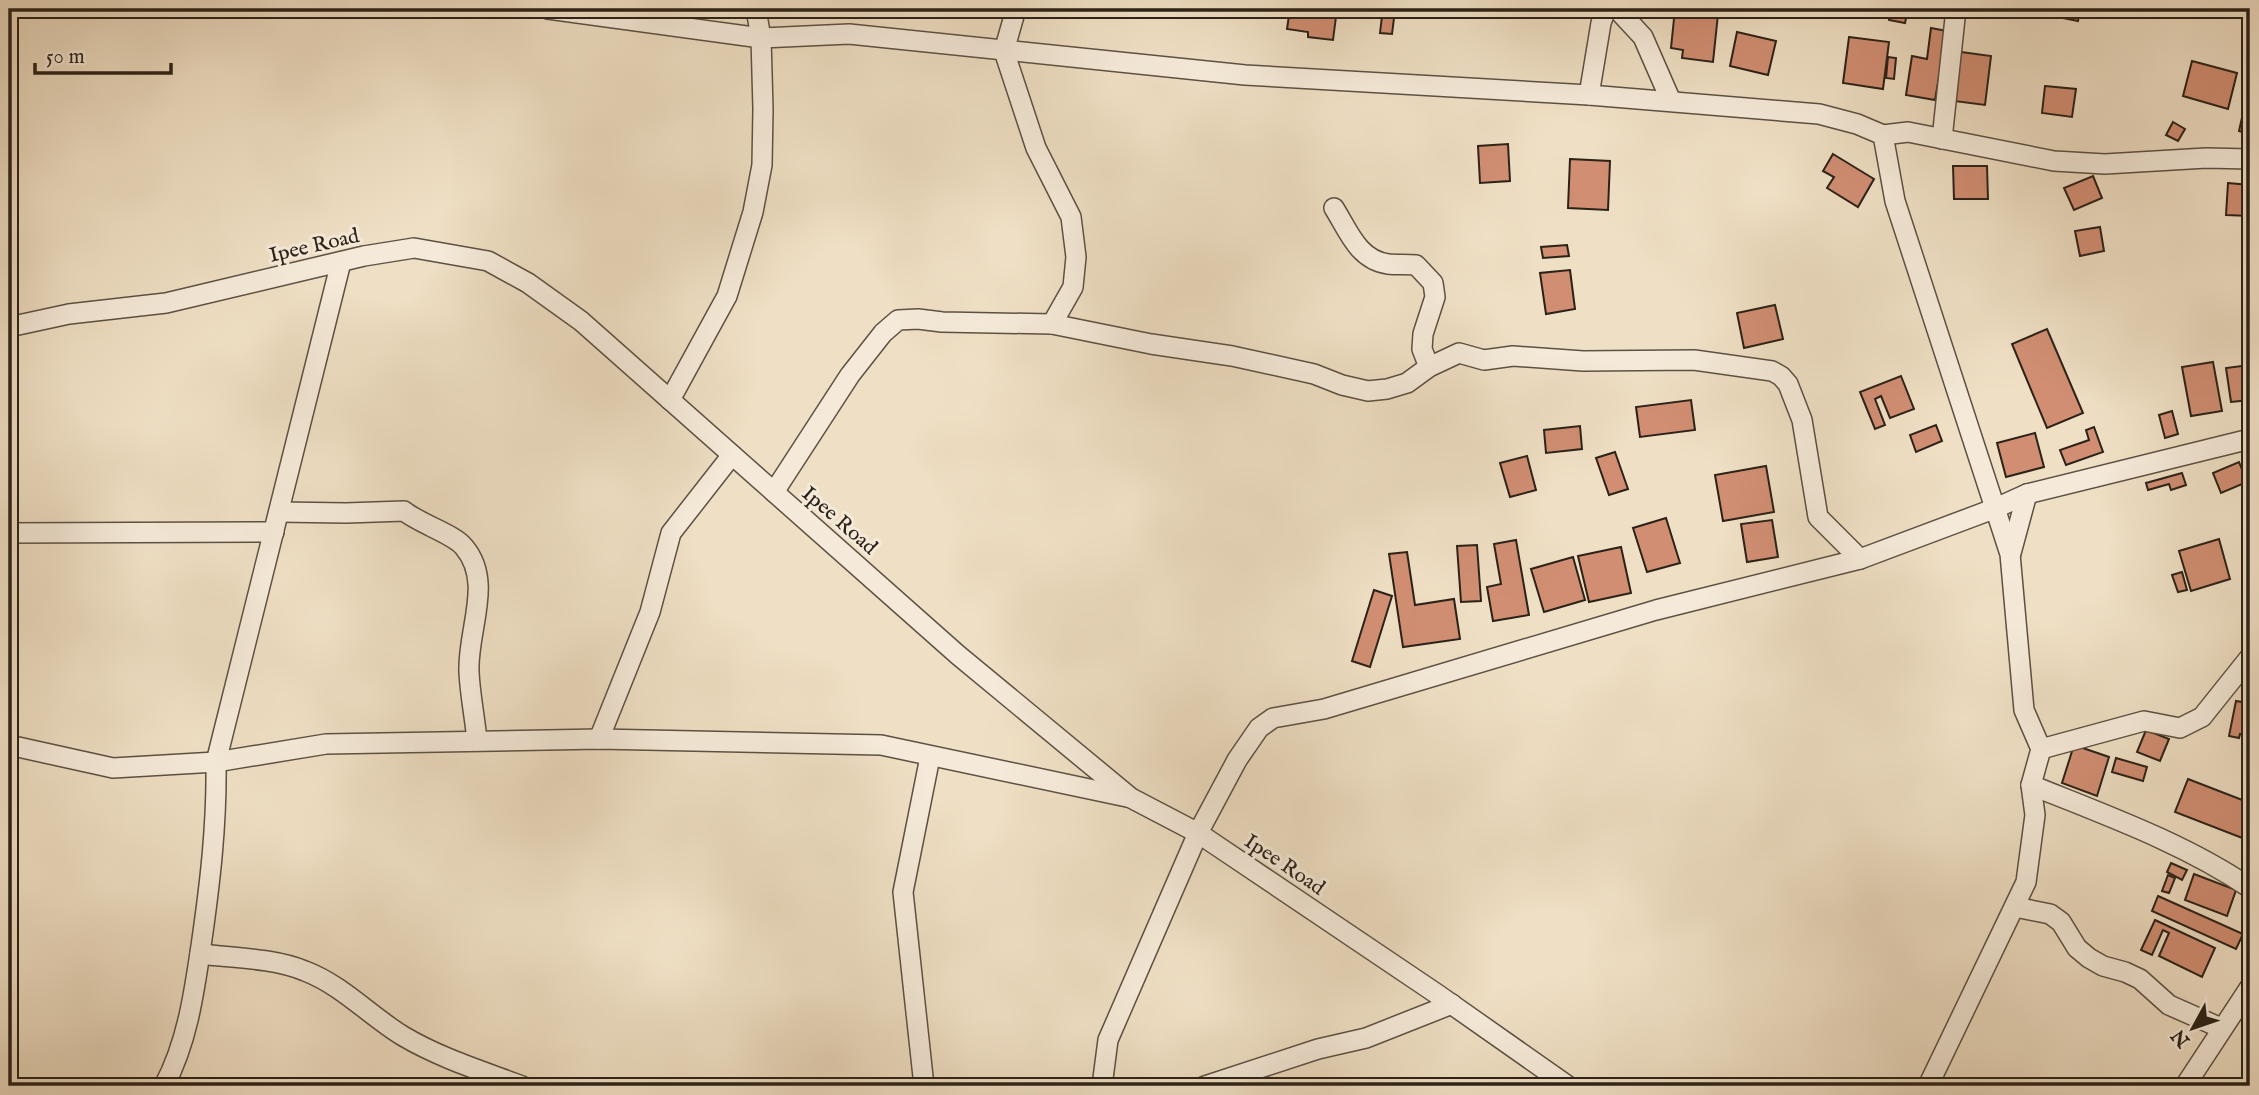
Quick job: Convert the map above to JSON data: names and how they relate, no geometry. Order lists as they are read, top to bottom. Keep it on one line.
{"streets":{"street":["Ipee Road"]},"scale_bar":"50 m","north":"bottom left"}
